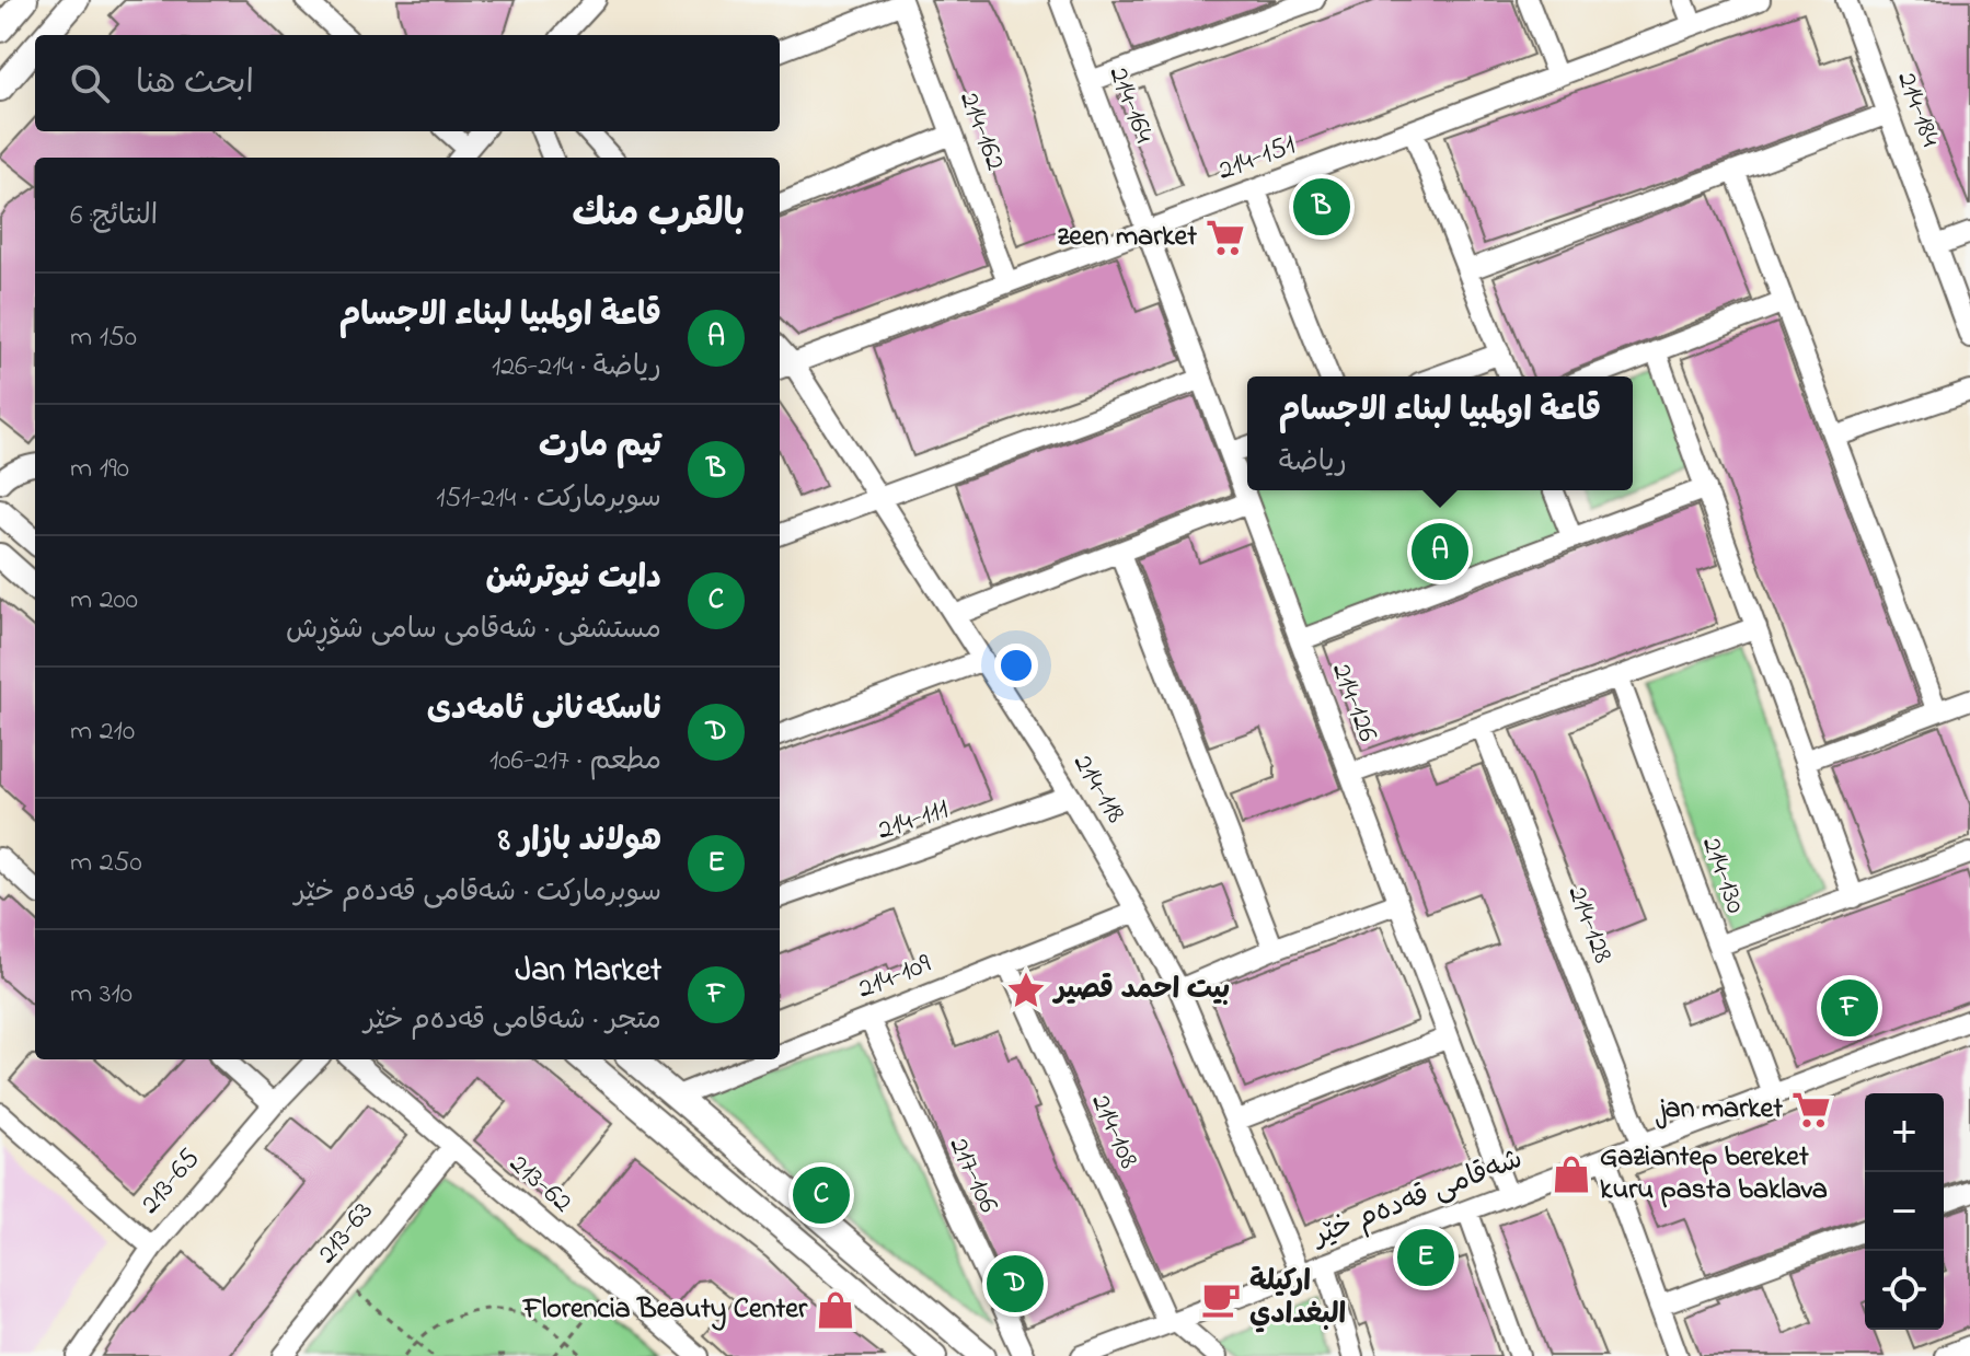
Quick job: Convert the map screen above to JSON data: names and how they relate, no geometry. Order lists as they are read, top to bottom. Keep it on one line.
{"streets":{"street":["214-164","214-184","214-162","214-151","214-126","214-118","214-111","214-130","214-128","214-109","214-108","217-106","213-65","213-62","شەقامی قەدەم خێر","213-63"]},"crossings":[["214-164","214-151"],["214-164","214-126"],["214-162","214-151"],["214-151","214-126"],["214-151","214-118"],["214-126","شەقامی قەدەم خێر"],["214-118","214-111"],["214-118","214-109"],["214-118","شەقامی قەدەم خێر"],["214-130","شەقامی قەدەم خێر"],["214-128","شەقامی قەدەم خێر"],["214-109","214-108"],["214-109","217-106"],["214-108","شەقامی قەدەم خێر"],["213-62","213-63"]],"places":{"supermarket":["zeen market","jan market"],"place":["بيت احمد قصير"],"shop":["Gaziantep bereket kuru pasta baklava","Florencia Beauty Center"],"cafe":["اركيلة البغدادي"]},"page":{"search":"ابحث هنا","heading":["بالقرب منك","النتائج: 6"],"pins":["B","A","F","C","E","D"],"list":[{"mark":"A","name":"قاعة اولمبيا لبناء الاجسام","note":"رياضة · 214-126","value":"150 m"},{"mark":"B","name":"تيم مارت","note":"سوبرماركت · 214-151","value":"190 m"},{"mark":"C","name":"دايت نيوترشن","note":"مستشفى · شەقامی سامی شۆڕش","value":"200 m"},{"mark":"D","name":"ناسکەنانی ئامەدی","note":"مطعم · 217-106","value":"210 m"},{"mark":"E","name":"هولاند بازار 8","note":"سوبرماركت · شەقامی قەدەم خێر","value":"250 m"},{"mark":"F","name":"Jan Market","note":"متجر · شەقامی قەدەم خێر","value":"310 m"}],"popup":["قاعة اولمبيا لبناء الاجسام","رياضة"],"map_buttons":["+","−"]}}
